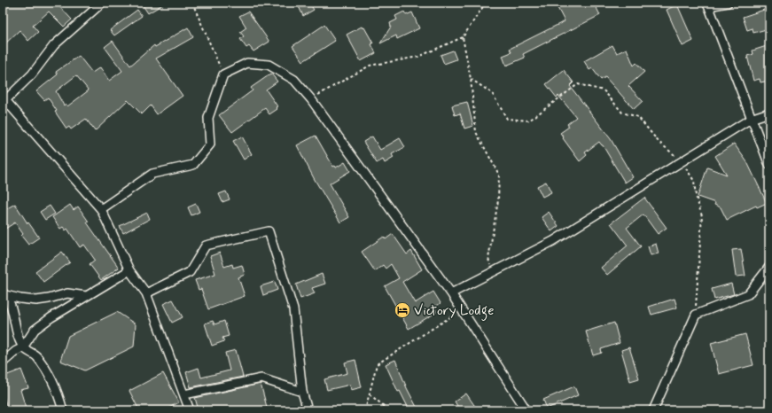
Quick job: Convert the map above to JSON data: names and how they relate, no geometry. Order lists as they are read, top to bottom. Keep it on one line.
{"places":{"hotel":["Victory Lodge"]}}
